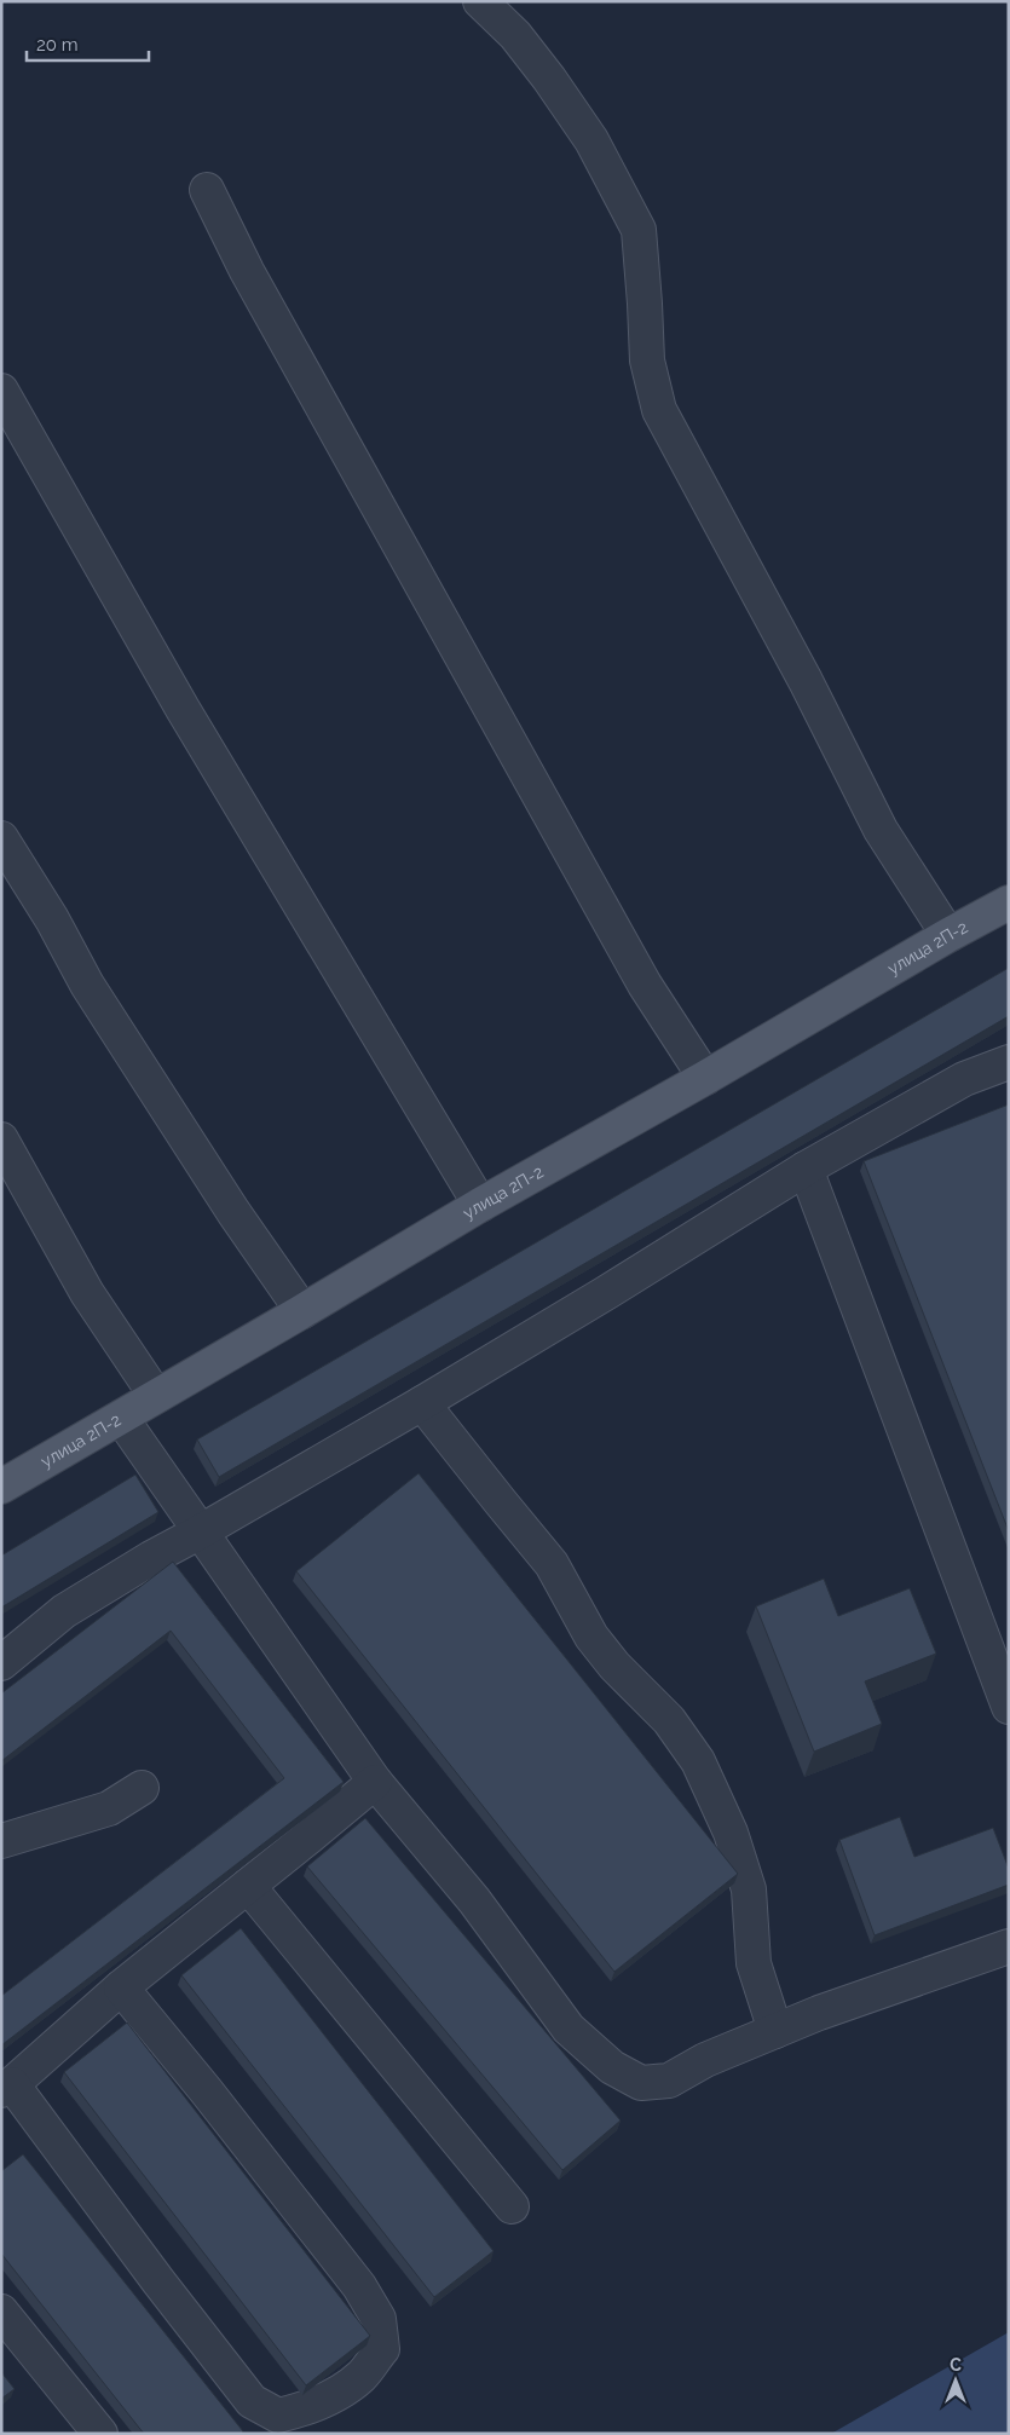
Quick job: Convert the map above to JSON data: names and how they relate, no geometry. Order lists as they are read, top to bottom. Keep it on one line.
{"streets":{"main road":["улица 2П-2"]},"scale_bar":"20 m","north":"top"}
